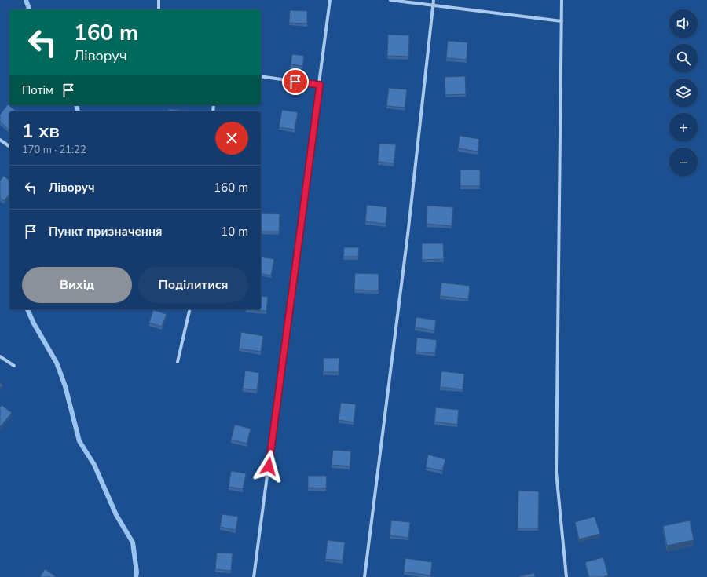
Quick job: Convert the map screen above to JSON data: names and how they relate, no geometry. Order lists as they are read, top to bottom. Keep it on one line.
{"page":{"map_buttons":["+","−"],"turn":["160 m","Ліворуч"],"then":"Потім","heading":["1 хв","170 m · 21:22"],"list":[{"name":"Ліворуч","value":"160 m"},{"name":"Пункт призначення","value":"10 m"}],"buttons":["Вихід","Поділитися"]}}
